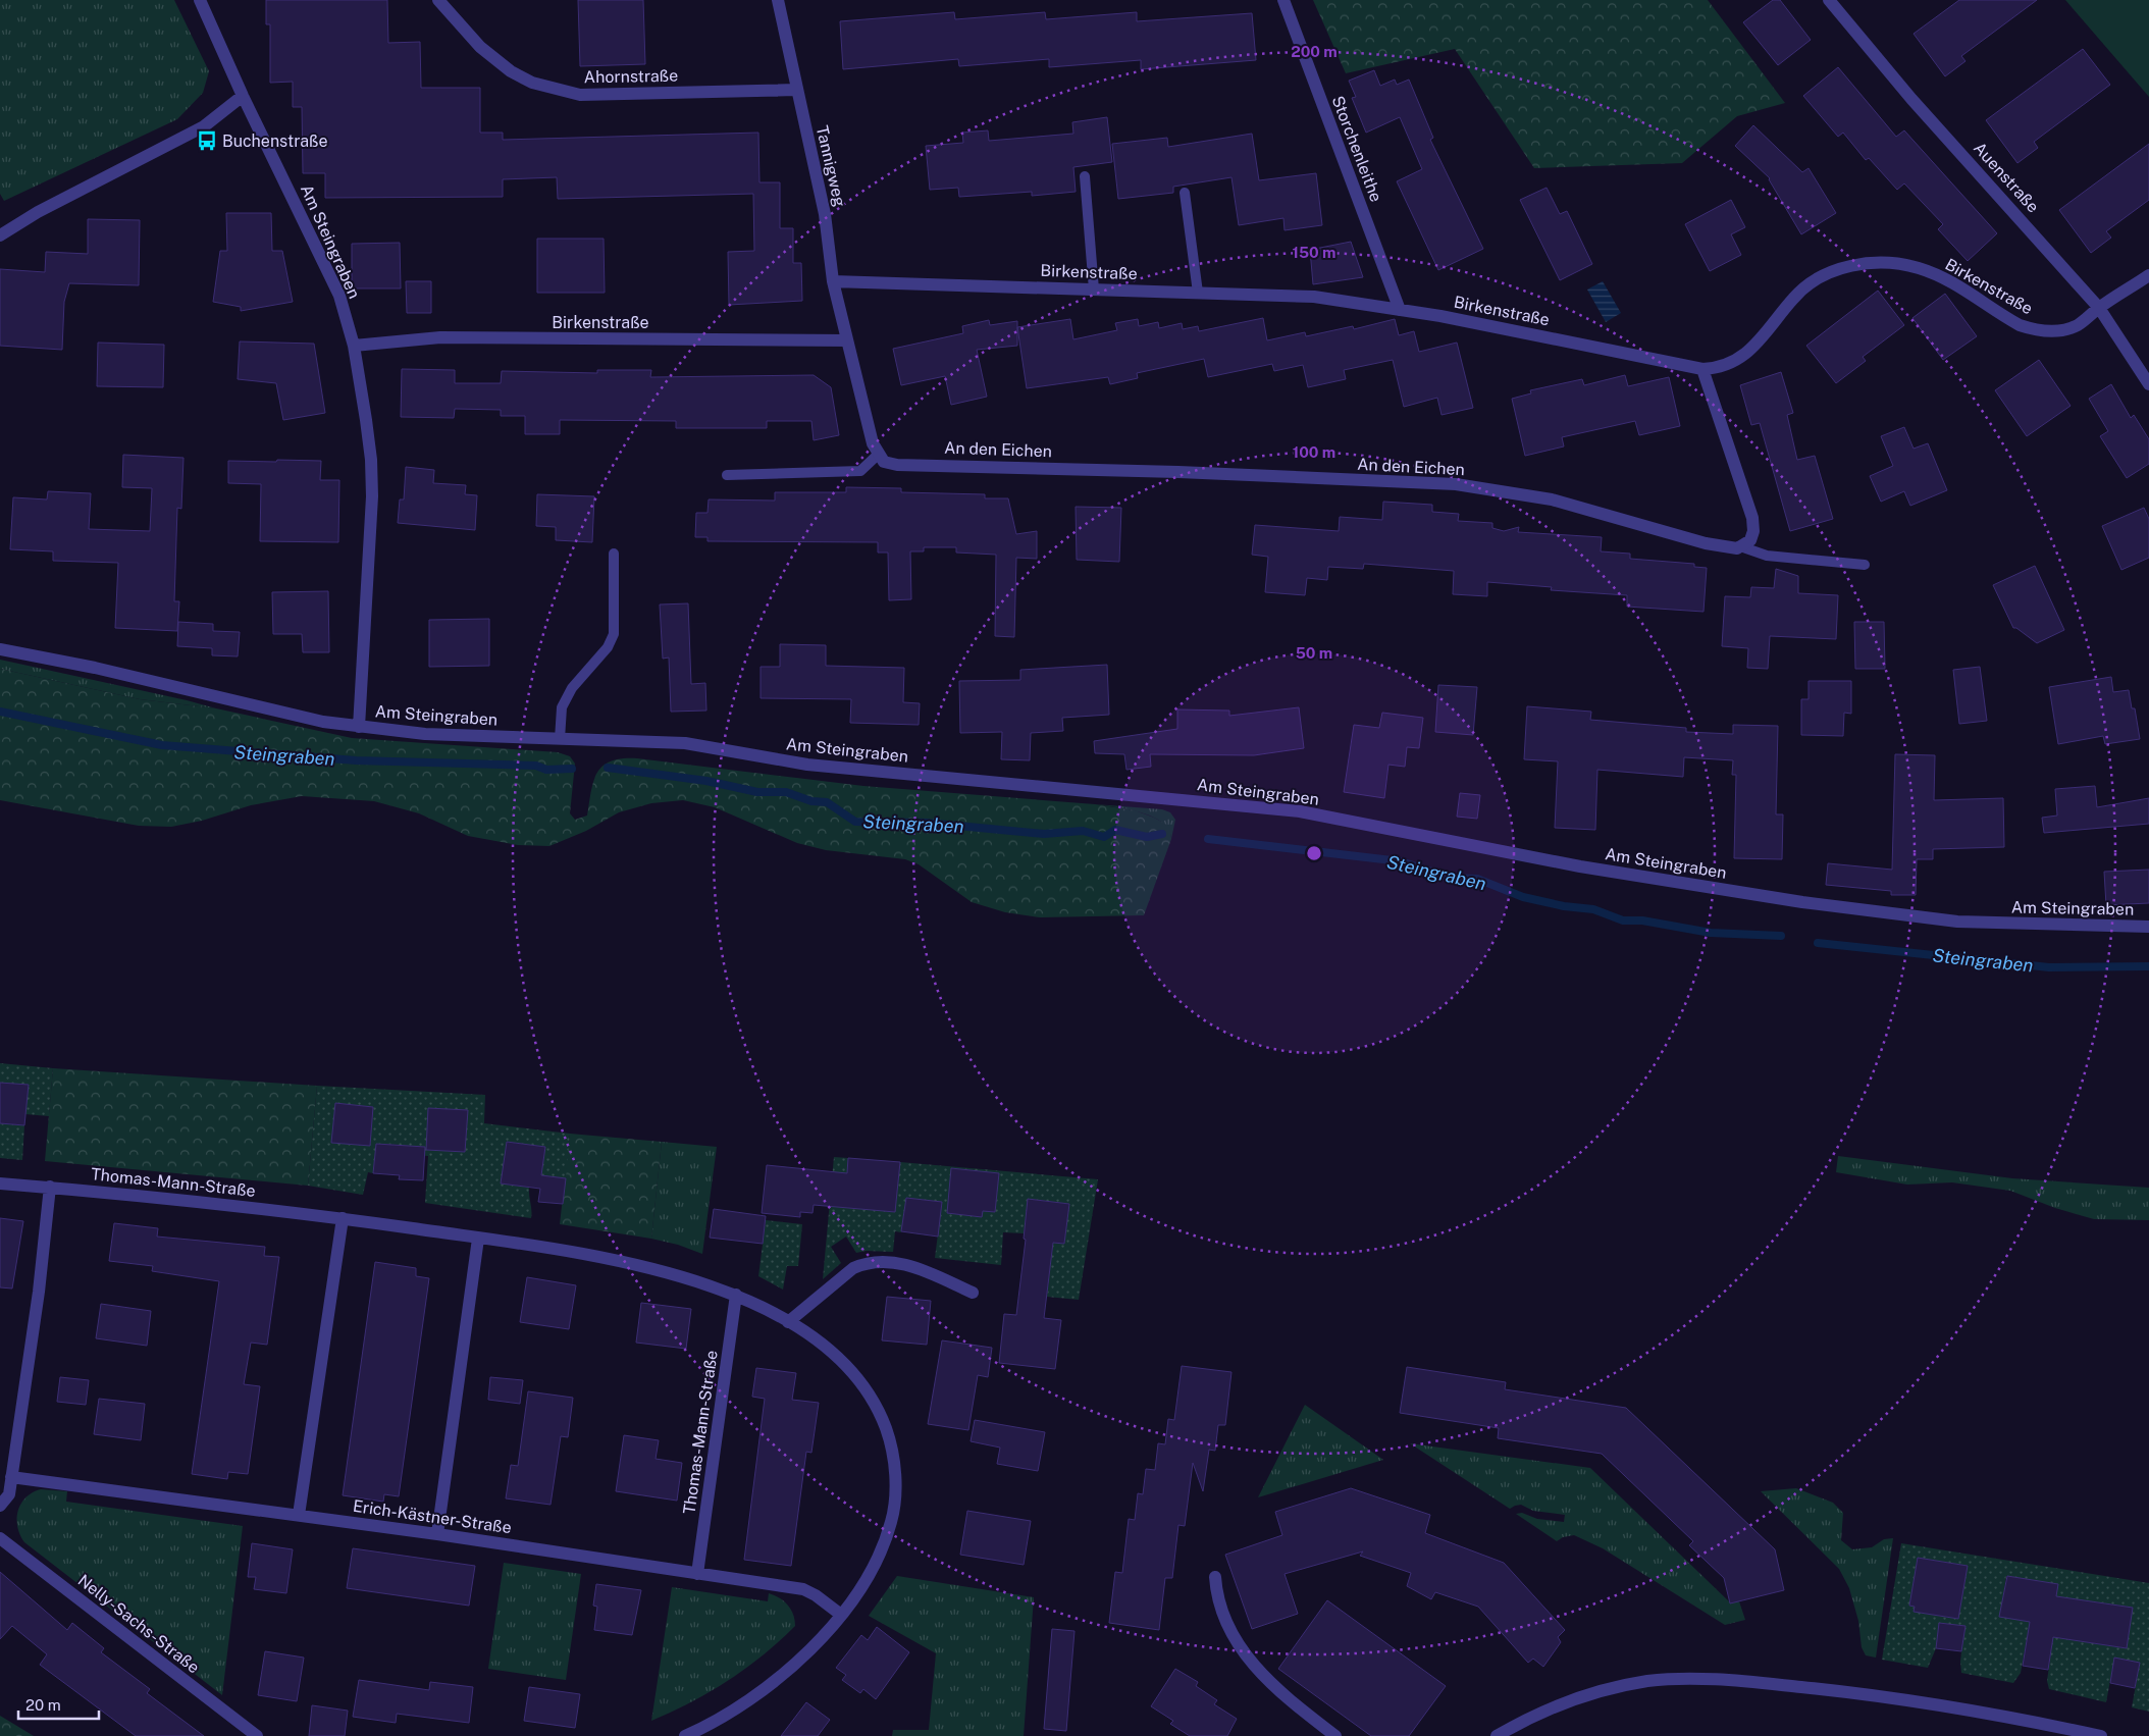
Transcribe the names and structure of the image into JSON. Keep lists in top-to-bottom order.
{
  "streets": {
    "street": [
      "Ahornstraße",
      "Storchenleithe",
      "Tannigweg",
      "Auenstraße",
      "Am Steingraben",
      "Birkenstraße",
      "An den Eichen",
      "Thomas-Mann-Straße",
      "Erich-Kästner-Straße",
      "Nelly-Sachs-Straße"
    ]
  },
  "crossings": [
    ["Ahornstraße", "Tannigweg"],
    ["Storchenleithe", "Birkenstraße"],
    ["Tannigweg", "Birkenstraße"],
    ["Auenstraße", "Birkenstraße"],
    ["Am Steingraben", "Birkenstraße"],
    ["Thomas-Mann-Straße", "Erich-Kästner-Straße"]
  ],
  "water": ["Steingraben"],
  "places": {
    "bus stop": ["Buchenstraße"]
  },
  "scale_bar": "20 m",
  "rings": [
    "200 m",
    "150 m",
    "100 m",
    "50 m"
  ]
}
